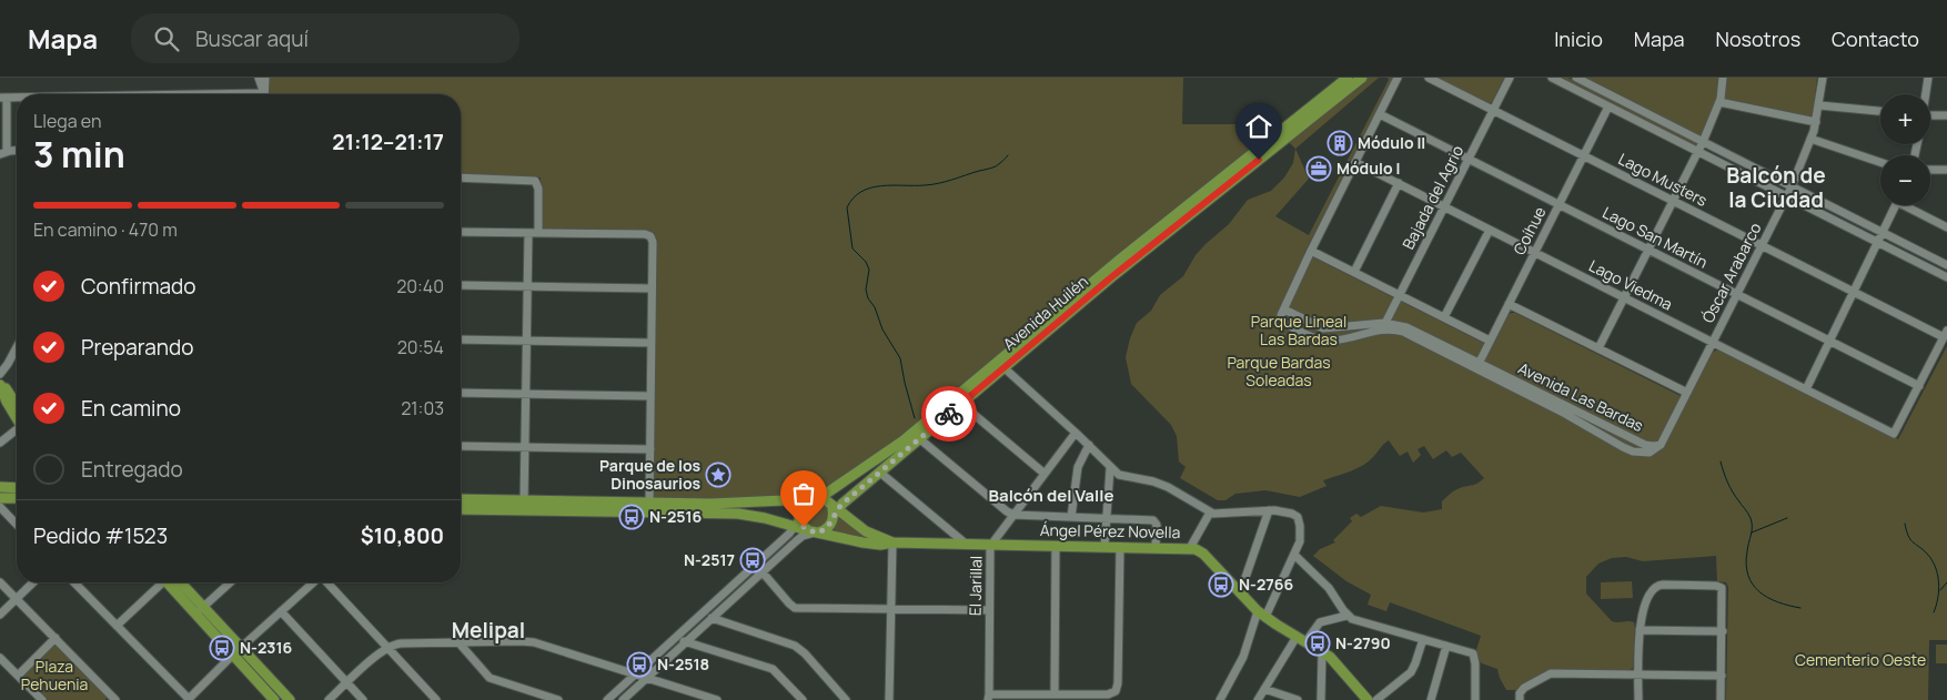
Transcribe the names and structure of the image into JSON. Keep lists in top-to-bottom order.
{
  "streets": {
    "main road": ["Avenida Huilén", "Ángel Pérez Novella"],
    "street": [
      "Lago Musters",
      "Bajada del Agrio",
      "Coíhue",
      "Lago San Martín",
      "Óscar Arabarco",
      "Lago Viedma",
      "Avenida Las Bardas",
      "El Jarillal"
    ]
  },
  "crossings": [
    ["Lago Musters", "Bajada del Agrio"],
    ["Lago Musters", "Coíhue"],
    ["Lago Musters", "Óscar Arabarco"],
    ["Bajada del Agrio", "Lago San Martín"],
    ["Bajada del Agrio", "Lago Viedma"],
    ["Bajada del Agrio", "Avenida Las Bardas"],
    ["Coíhue", "Lago San Martín"],
    ["Coíhue", "Lago Viedma"],
    ["Coíhue", "Avenida Las Bardas"],
    ["Lago San Martín", "Óscar Arabarco"],
    ["Lago San Martín", "Lago Viedma"],
    ["Óscar Arabarco", "Lago Viedma"],
    ["Óscar Arabarco", "Avenida Las Bardas"],
    ["Avenida Huilén", "Ángel Pérez Novella"],
    ["Ángel Pérez Novella", "El Jarillal"]
  ],
  "districts": ["Balcón de la Ciudad", "Balcón del Valle", "Melipal"],
  "parks": [
    "Parque Lineal Las Bardas",
    "Parque Bardas Soleadas",
    "Cementerio Oeste",
    "Plaza Pehuenia"
  ],
  "places": {
    "building": ["Módulo II"],
    "office": ["Módulo I"],
    "place": ["Parque de los Dinosaurios"],
    "bus stop": [
      "N-2516",
      "N-2517",
      "N-2766",
      "N-2790",
      "N-2316",
      "N-2518"
    ]
  },
  "page": {
    "header": "Mapa",
    "search": "Buscar aquí",
    "nav": [
      "Inicio",
      "Mapa",
      "Nosotros",
      "Contacto"
    ],
    "map_buttons": ["+", "−"],
    "heading": ["3 min", "Llega en", "21:12–21:17"],
    "panel": ["Pedido #1523", "$10,800"],
    "bar": "En camino · 470 m",
    "list": [
      ["Confirmado", "20:40"],
      ["Preparando", "20:54"],
      ["En camino", "21:03"],
      "Entregado"
    ]
  }
}
